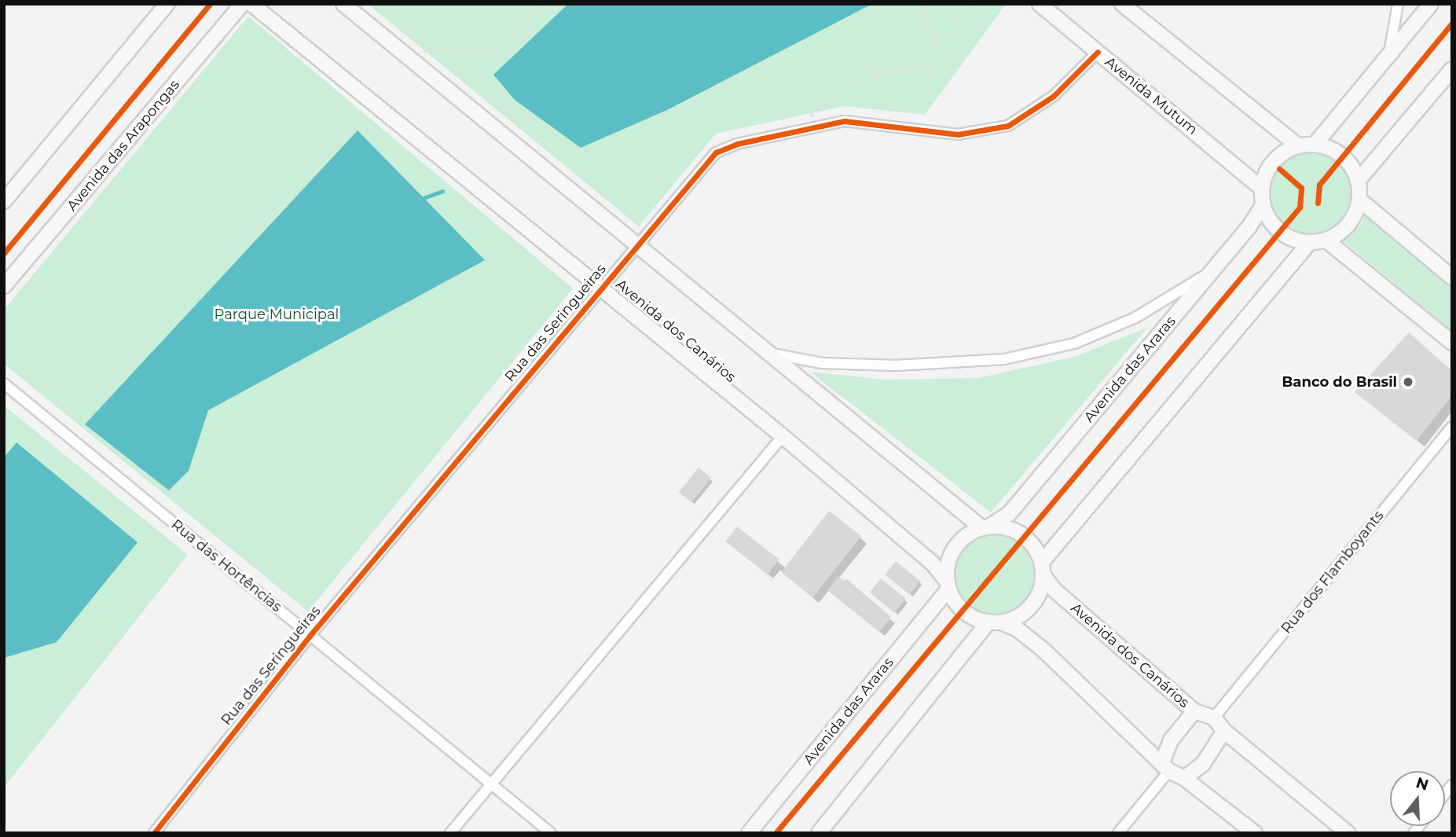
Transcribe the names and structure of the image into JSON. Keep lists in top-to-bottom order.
{
  "streets": {
    "street": [
      "Avenida Mutum",
      "Avenida das Arapongas",
      "Rua das Seringueiras",
      "Avenida dos Canários",
      "Avenida das Araras",
      "Rua das Hortências",
      "Rua dos Flamboyants"
    ]
  },
  "crossings": [
    ["Avenida Mutum", "Rua das Seringueiras"],
    ["Avenida Mutum", "Avenida das Araras"],
    ["Rua das Seringueiras", "Avenida dos Canários"],
    ["Rua das Seringueiras", "Rua das Hortências"],
    ["Avenida dos Canários", "Avenida das Araras"],
    ["Avenida dos Canários", "Rua dos Flamboyants"]
  ],
  "parks": ["Parque Municipal"],
  "places": ["Banco do Brasil"],
  "north": "top"
}
